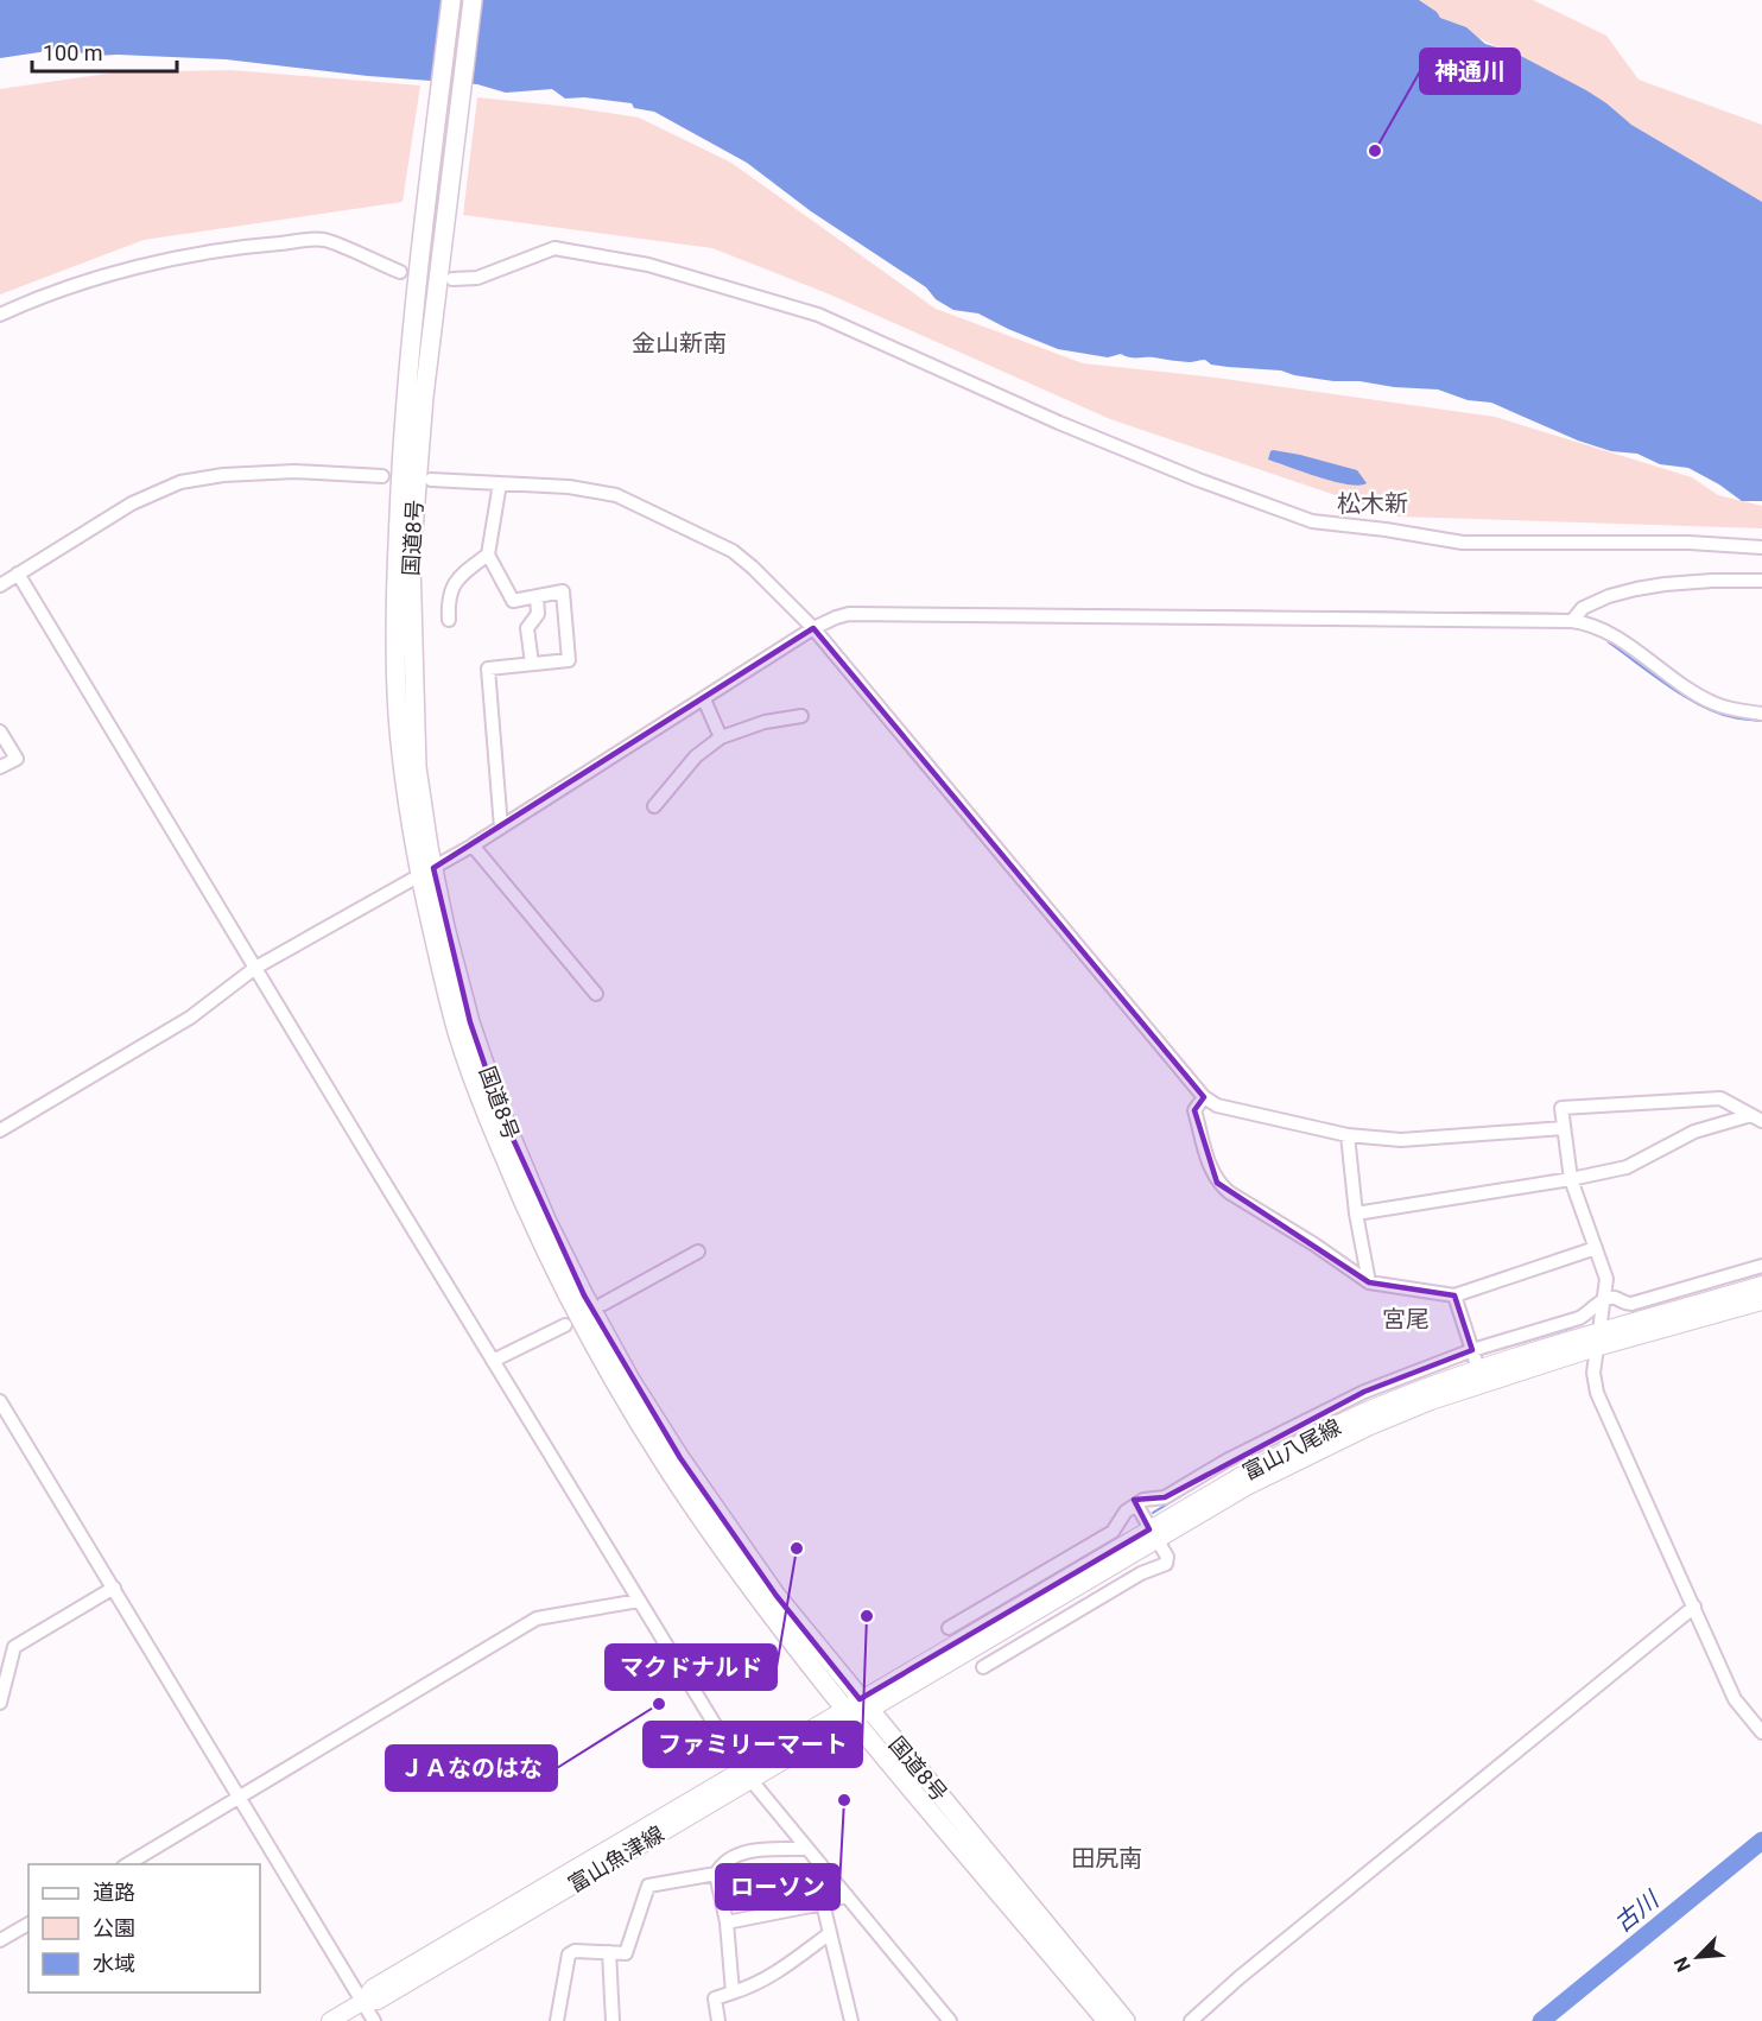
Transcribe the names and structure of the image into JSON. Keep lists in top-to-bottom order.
{
  "streets": {
    "highway": ["国道8号"],
    "main road": ["富山八尾線", "富山魚津線"]
  },
  "crossings": [
    ["国道8号", "富山八尾線"],
    ["国道8号", "富山魚津線"],
    ["富山八尾線", "富山魚津線"]
  ],
  "districts": [
    "金山新南",
    "松木新",
    "宮尾",
    "田尻南"
  ],
  "water": ["古川"],
  "places": [
    "神通川",
    "マクドナルド",
    "ファミリーマート",
    "ＪＡなのはな",
    "ローソン"
  ],
  "legend": ["道路", "公園", "水域"],
  "scale_bar": "100 m",
  "north": "bottom left"
}
